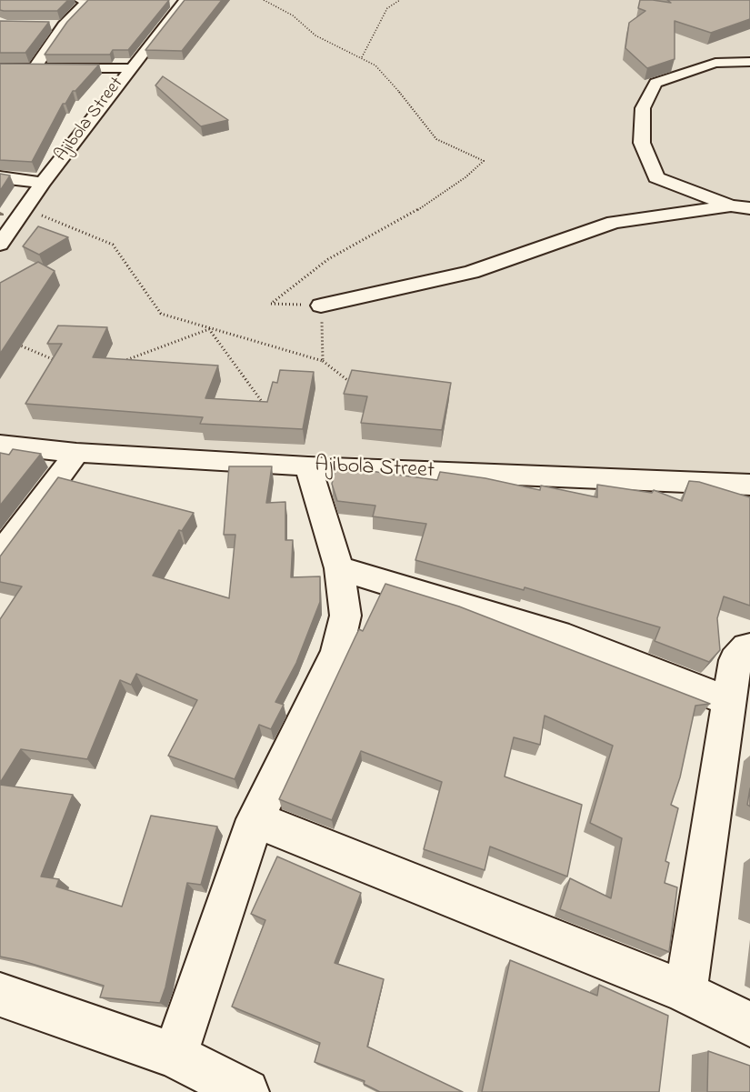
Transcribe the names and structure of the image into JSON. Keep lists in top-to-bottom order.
{
  "streets": {
    "street": ["Ajibola Street"]
  }
}
